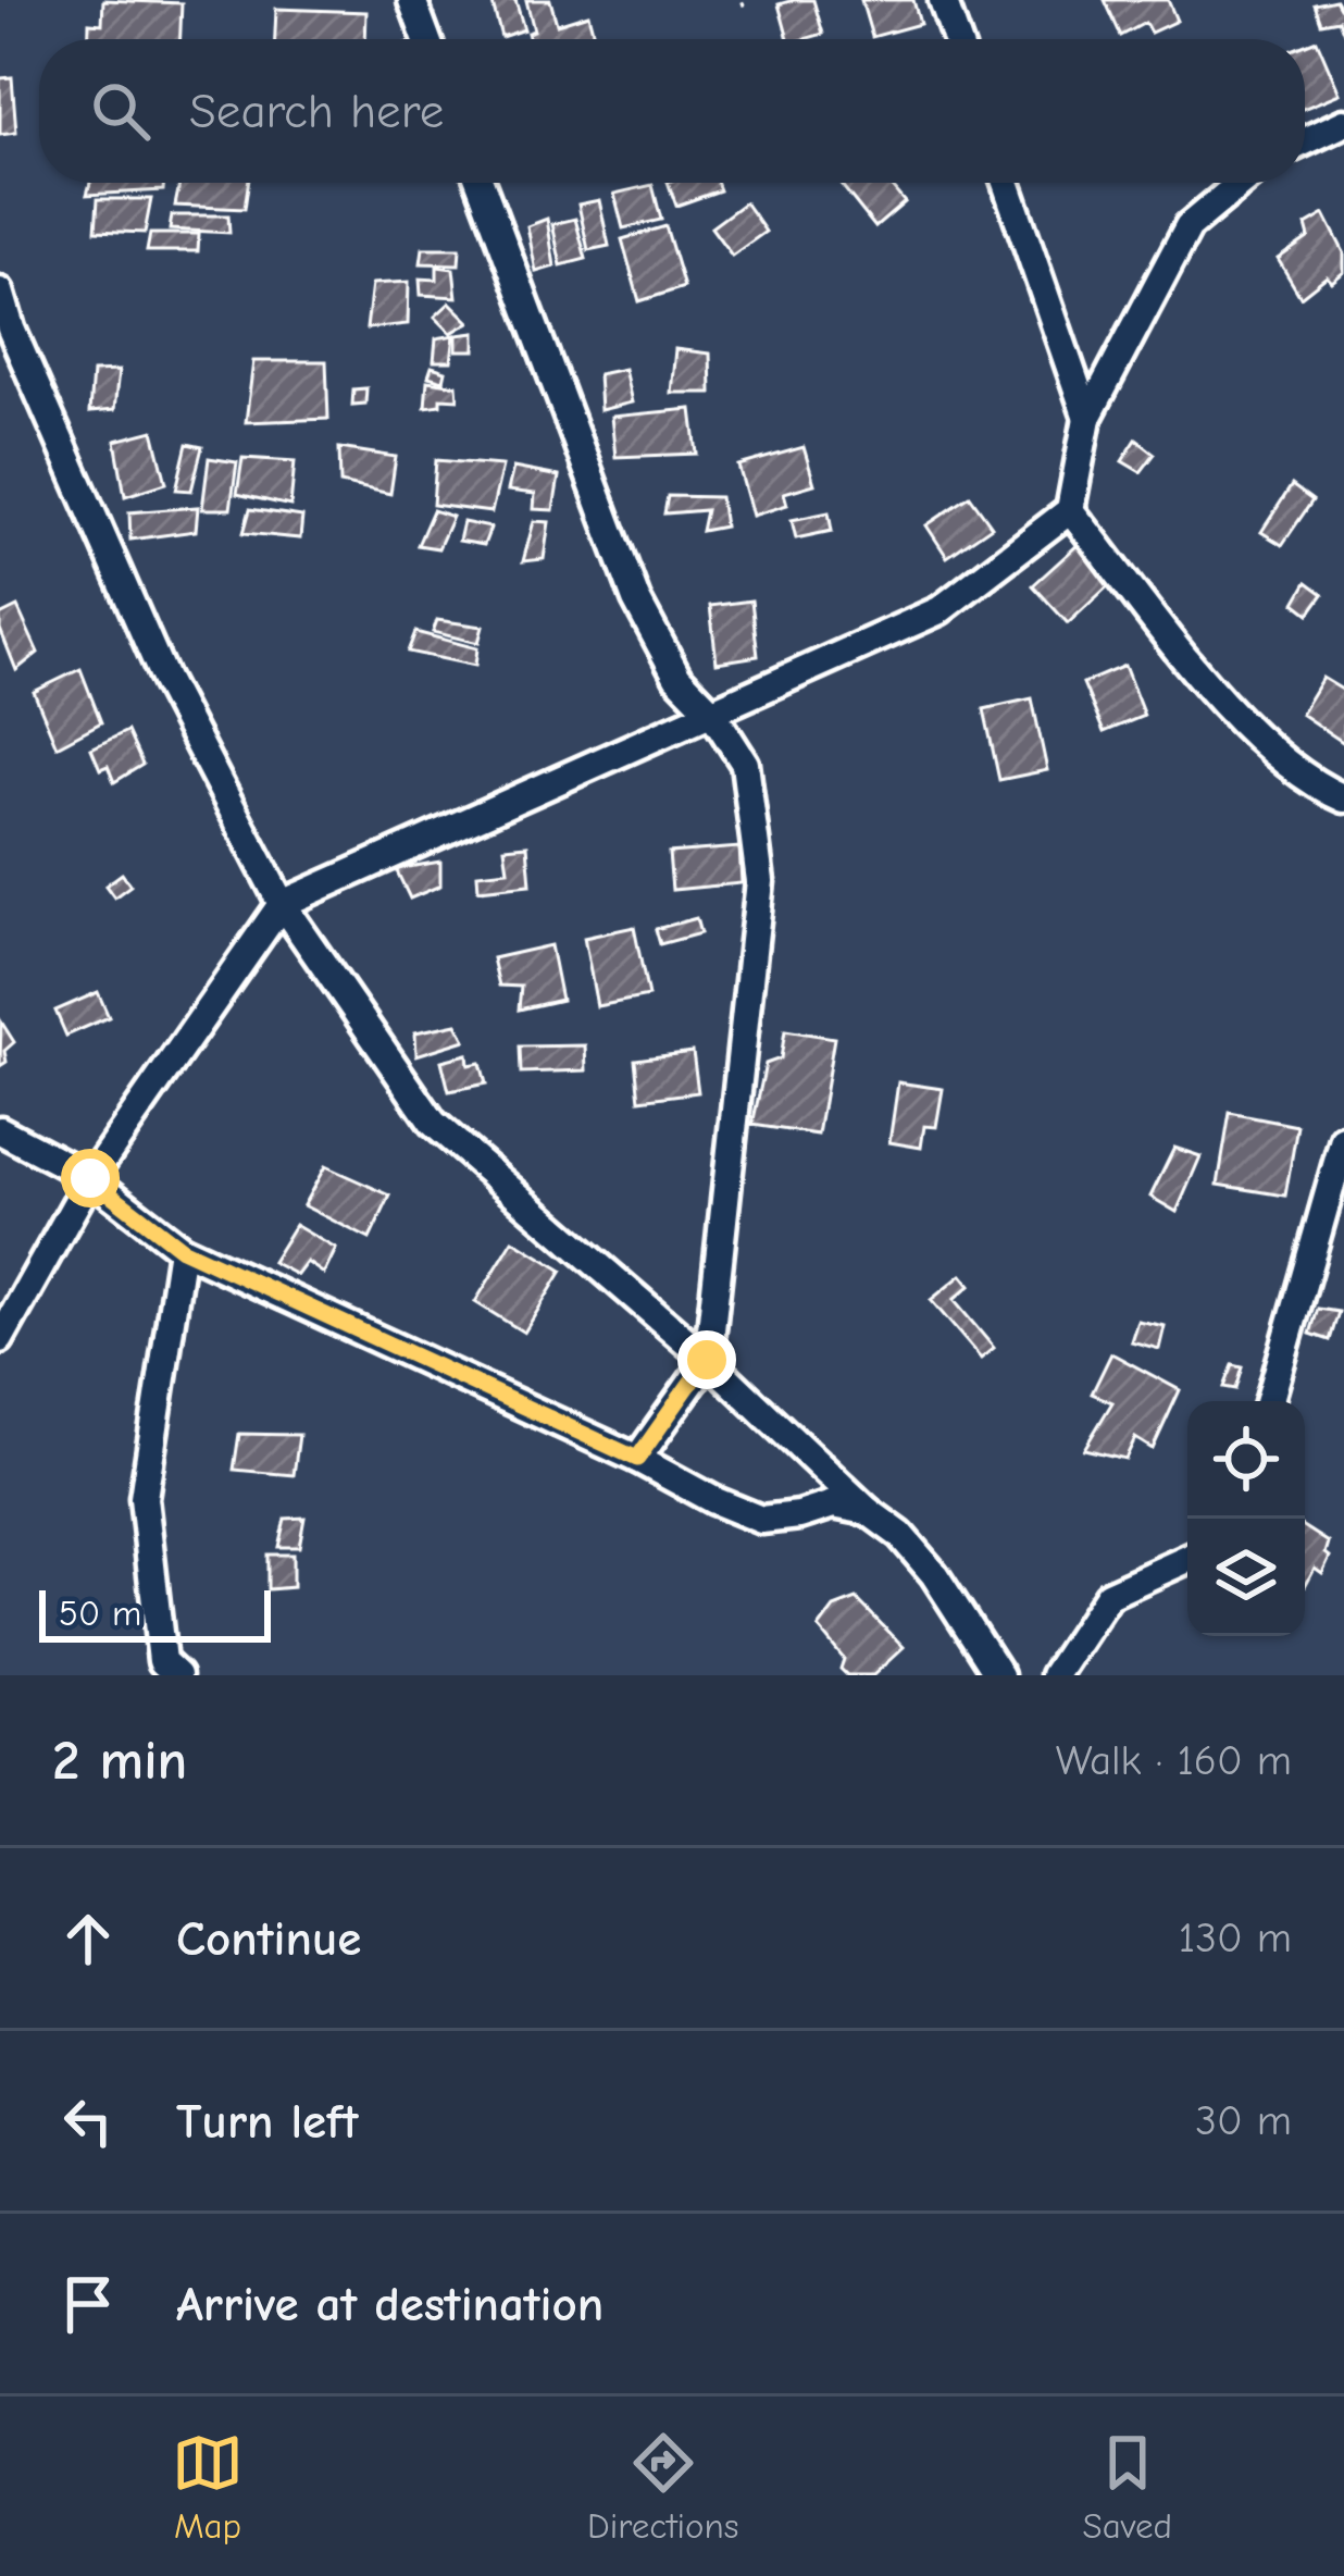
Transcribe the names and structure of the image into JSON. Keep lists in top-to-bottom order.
{
  "scale_bar": "50 m",
  "page": {
    "search": "Search here",
    "scale": "50 m",
    "heading": ["2 min", "Walk · 160 m"],
    "list": [
      ["Continue", "130 m"],
      ["Turn left", "30 m"],
      "Arrive at destination"
    ],
    "nav": ["Map", "Directions", "Saved"]
  }
}
